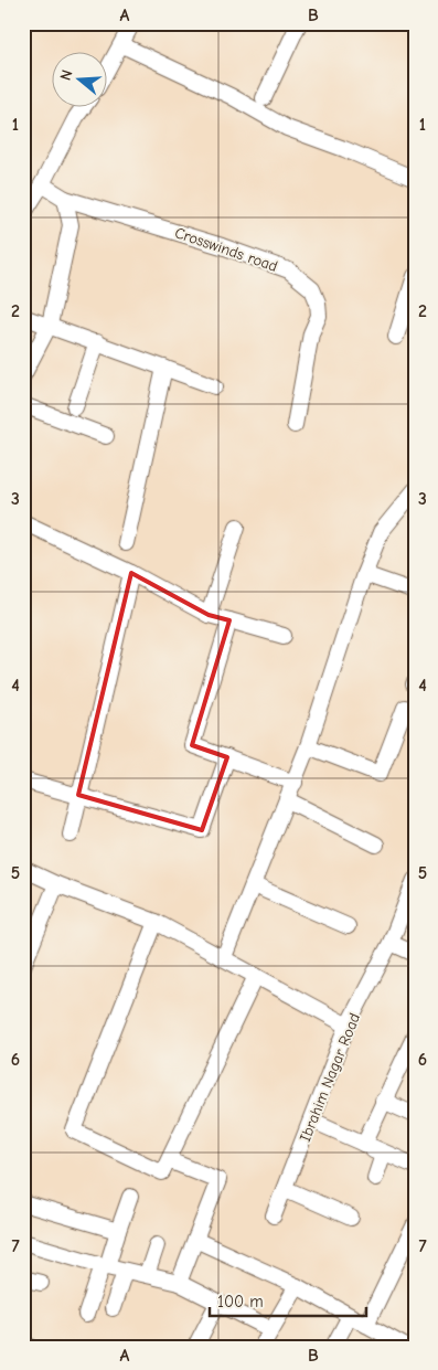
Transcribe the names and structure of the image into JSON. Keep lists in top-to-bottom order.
{
  "streets": {
    "street": ["Crosswinds road", "Ibrahim Nagar Road"]
  },
  "scale_bar": "100 m",
  "north": "left",
  "grid": {
    "columns": ["A", "B"],
    "rows": [
      "1",
      "2",
      "3",
      "4",
      "5",
      "6",
      "7"
    ]
  }
}
